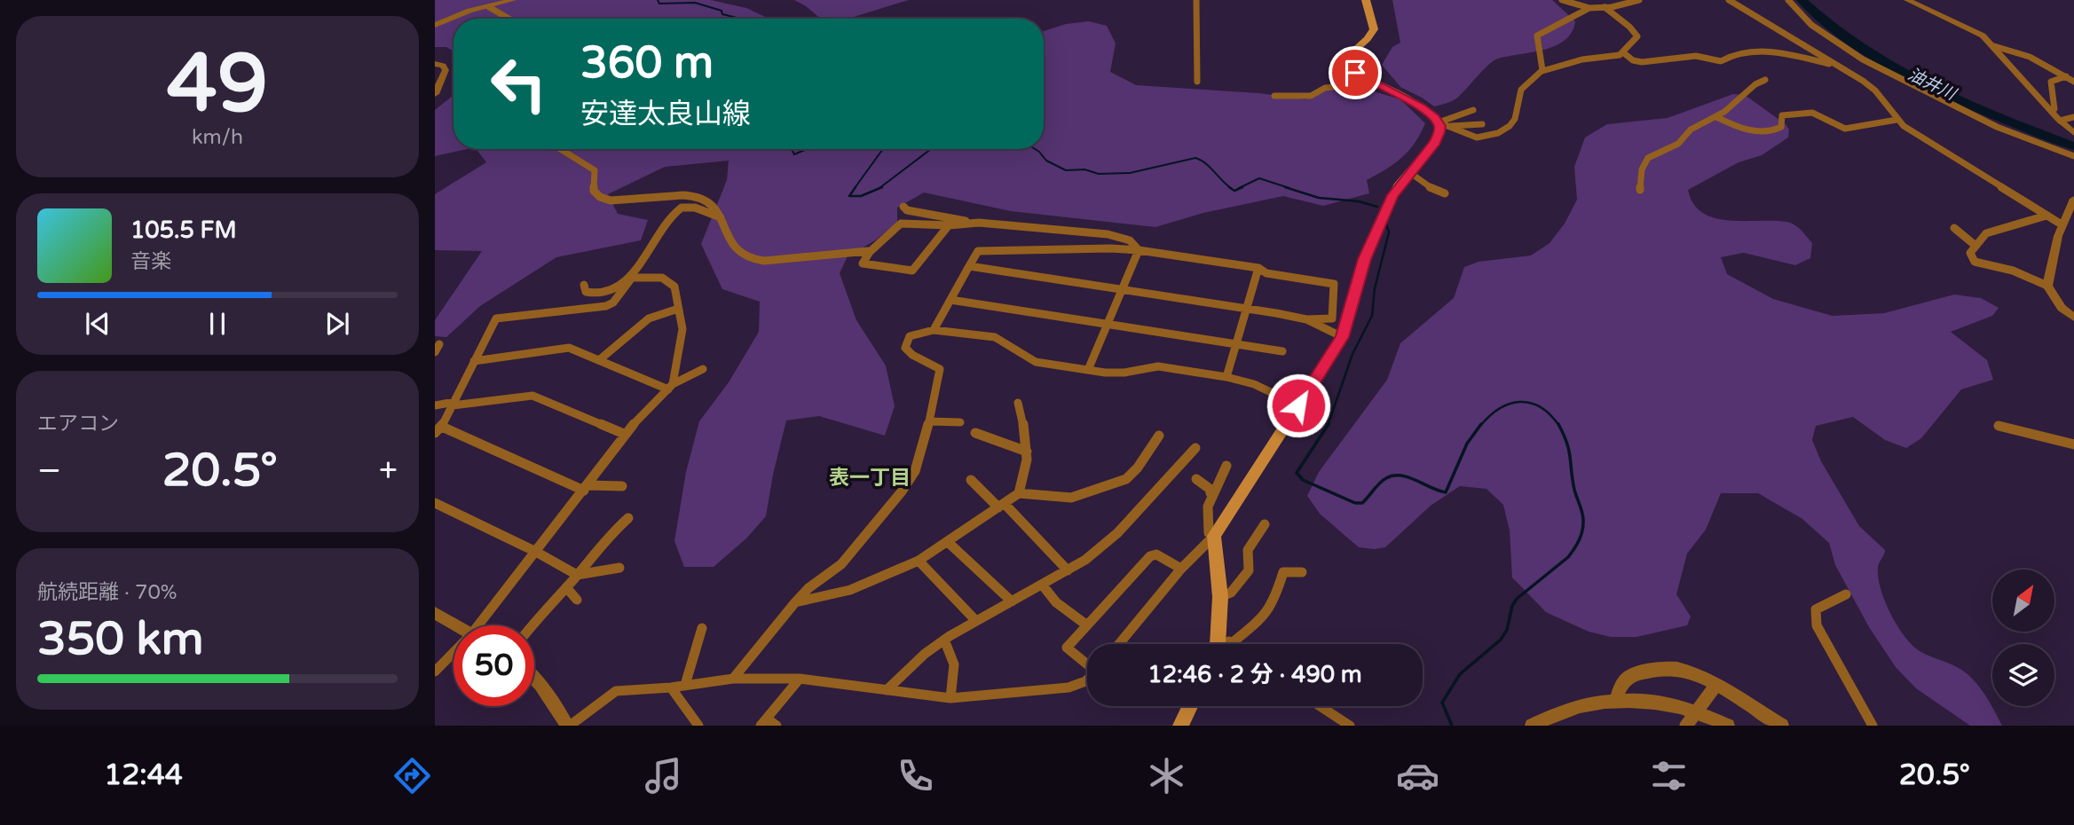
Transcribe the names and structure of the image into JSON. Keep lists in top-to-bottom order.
{
  "districts": ["表一丁目"],
  "water": ["油井川"],
  "north": "top right",
  "page": {
    "tile": [
      ["49", "km/h"],
      "エアコン",
      ["航続距離 · 70%", "350 km"]
    ],
    "turn": ["360 m", "安達太良山線"],
    "song": ["105.5 FM", "音楽"],
    "heat": ["−", "20.5°", "+"],
    "limit": "50",
    "trip": "12:46 · 2 分 · 490 m",
    "tabs": ["12:44", "20.5°"]
  }
}
